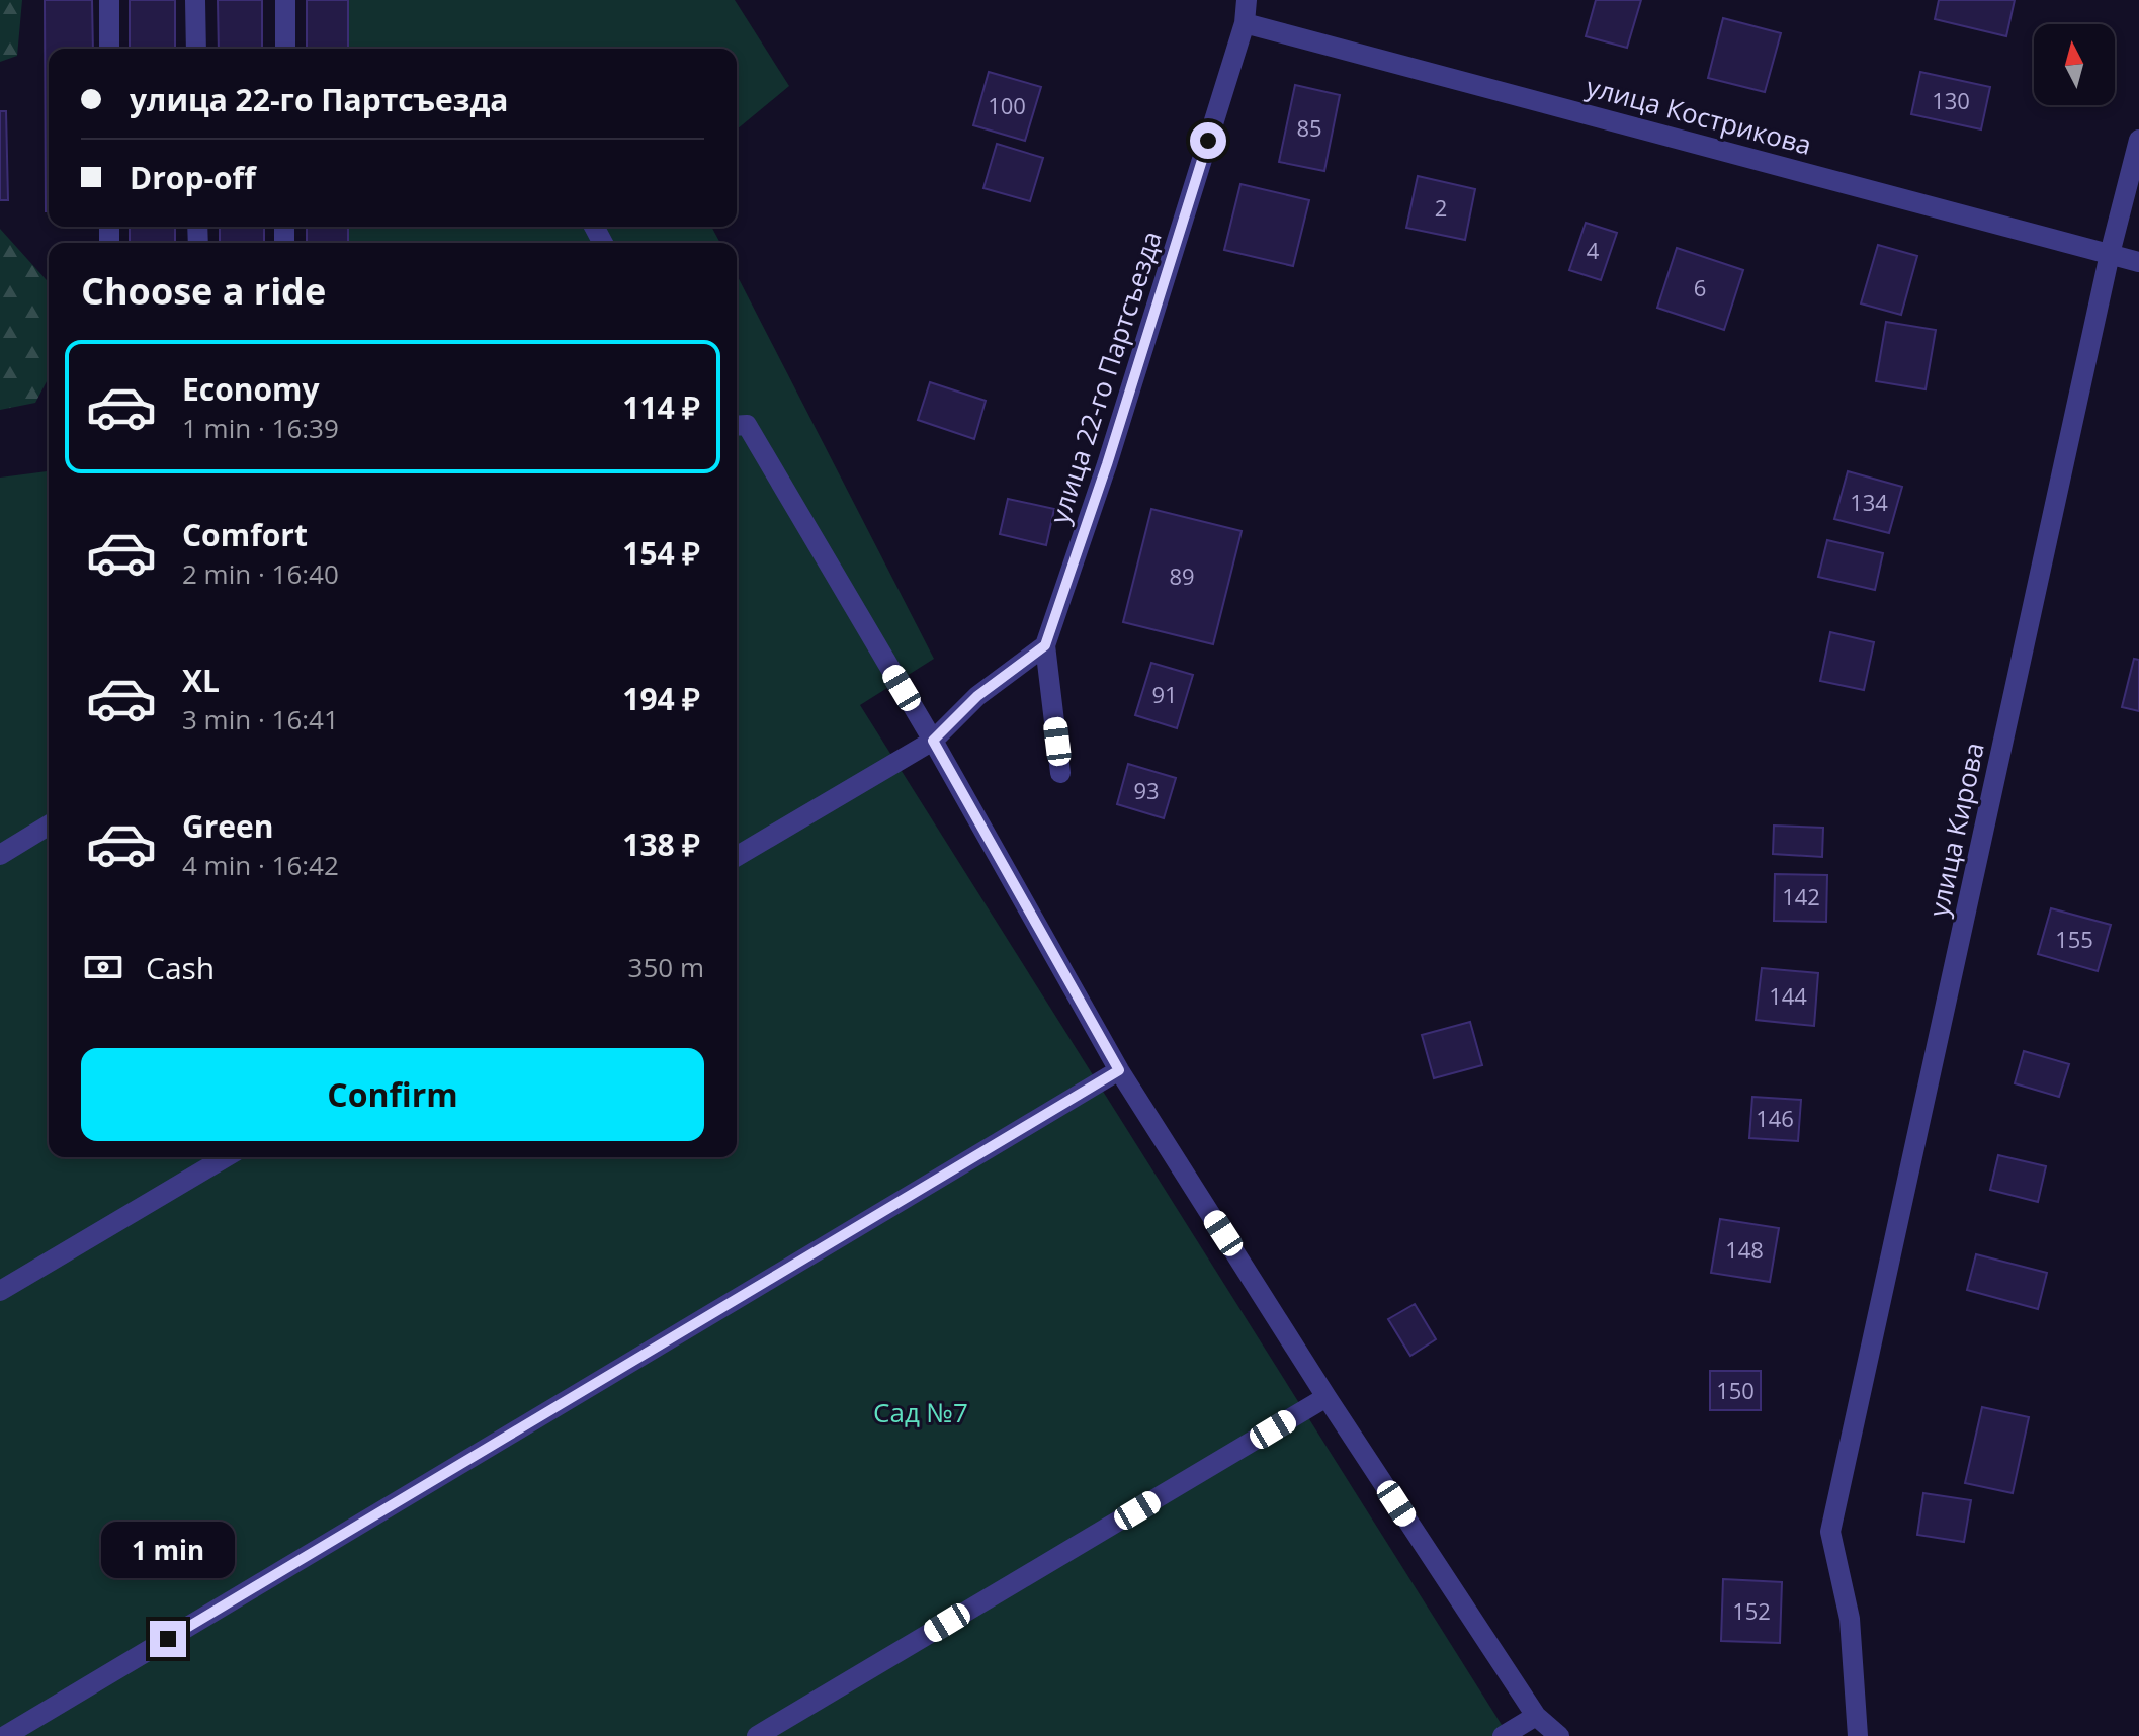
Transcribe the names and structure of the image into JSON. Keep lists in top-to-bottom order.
{
  "streets": {
    "street": ["улица Кострикова", "улица 22-го Партсъезда", "улица Кирова"]
  },
  "crossings": [
    ["улица Кострикова", "улица 22-го Партсъезда"],
    ["улица Кострикова", "улица Кирова"]
  ],
  "parks": ["Сад №7"],
  "house_numbers": [
    "130",
    "100",
    "85",
    "2",
    "4",
    "6",
    "134",
    "89",
    "91",
    "93",
    "142",
    "155",
    "144",
    "146",
    "148",
    "150",
    "152"
  ],
  "north": "top",
  "page": {
    "banner": ["улица 22-го Партсъезда", "Drop-off"],
    "heading": "Choose a ride",
    "list": [
      {
        "name": "Economy",
        "note": "1 min · 16:39",
        "value": "114 ₽"
      },
      {
        "name": "Comfort",
        "note": "2 min · 16:40",
        "value": "154 ₽"
      },
      {
        "name": "XL",
        "note": "3 min · 16:41",
        "value": "194 ₽"
      },
      {
        "name": "Green",
        "note": "4 min · 16:42",
        "value": "138 ₽"
      }
    ],
    "pay": ["Cash", "350 m"],
    "buttons": "Confirm",
    "bubble": "1 min"
  }
}
